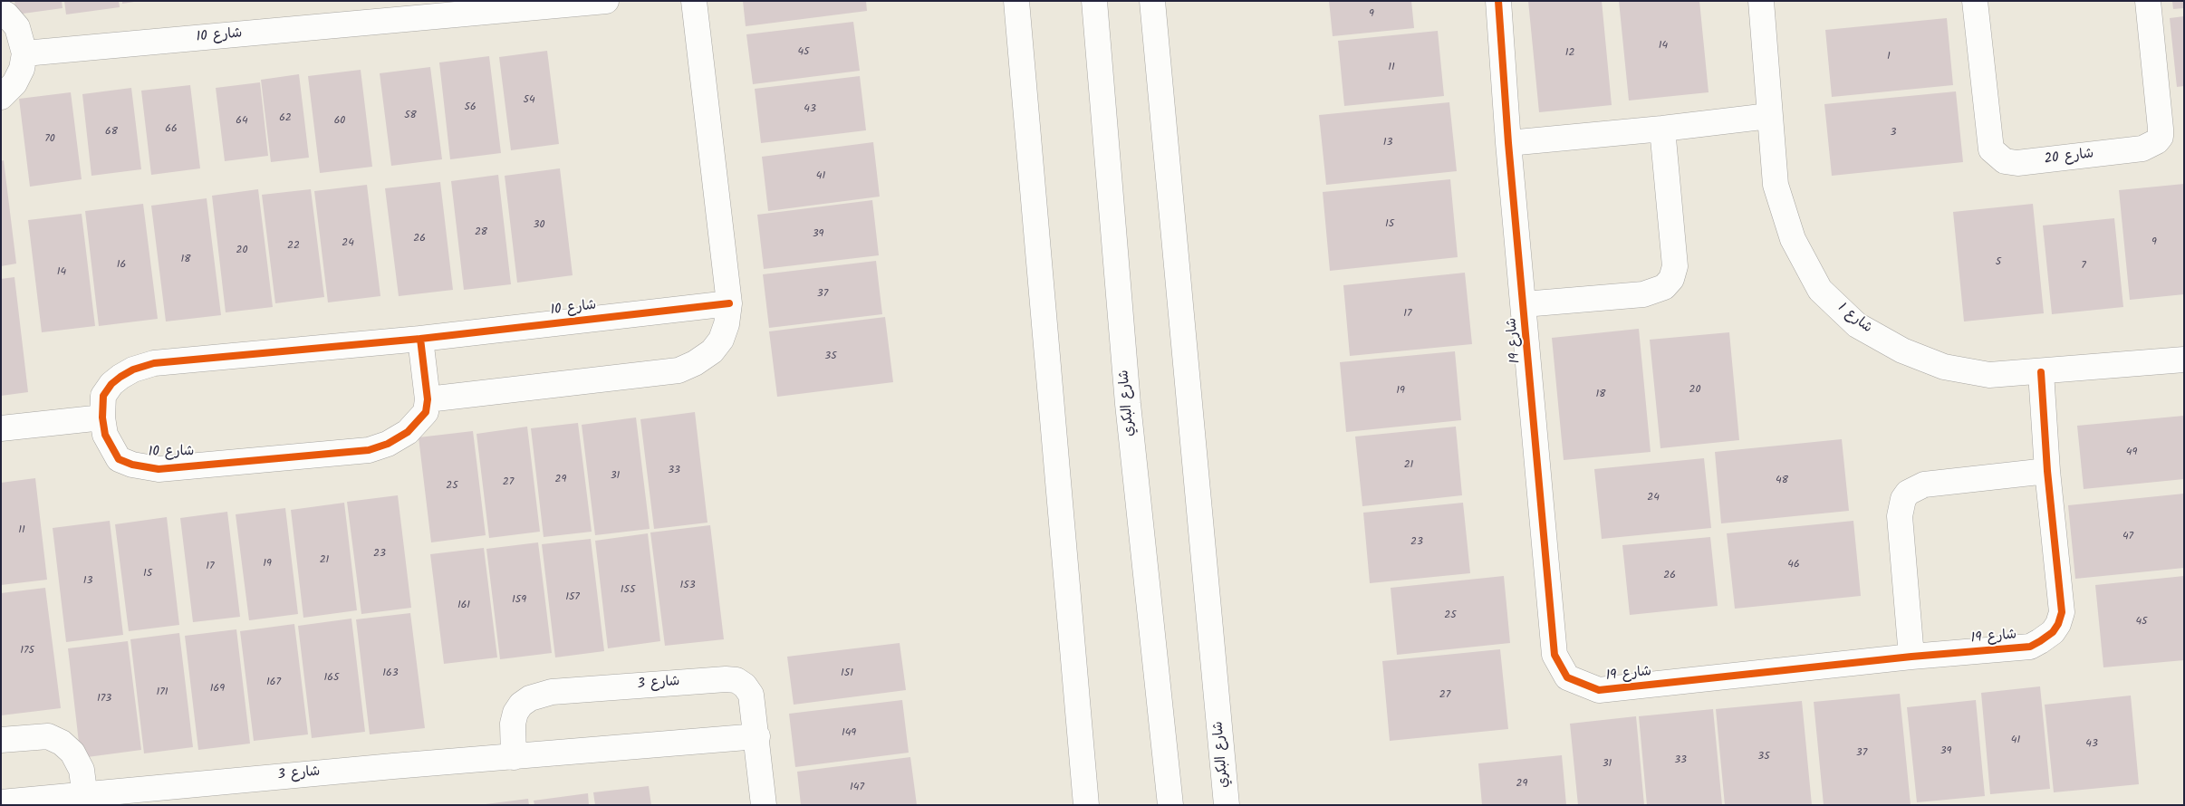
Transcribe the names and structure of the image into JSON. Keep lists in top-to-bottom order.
{
  "streets": {
    "street": [
      "شارع 10",
      "شارع 20",
      "شارع 1",
      "شارع 19",
      "شارع البكري",
      "شارع 3"
    ]
  },
  "crossings": [
    ["شارع 1", "شارع 19"]
  ],
  "house_numbers": [
    "9",
    "14",
    "45",
    "12",
    "1",
    "11",
    "54",
    "56",
    "43",
    "58",
    "62",
    "64",
    "60",
    "66",
    "68",
    "3",
    "70",
    "13",
    "41",
    "15",
    "30",
    "28",
    "39",
    "26",
    "9",
    "24",
    "22",
    "20",
    "18",
    "5",
    "16",
    "7",
    "14",
    "37",
    "17",
    "35",
    "20",
    "19",
    "18",
    "49",
    "21",
    "33",
    "31",
    "29",
    "48",
    "27",
    "25",
    "24",
    "11",
    "47",
    "23",
    "23",
    "21",
    "19",
    "46",
    "17",
    "15",
    "26",
    "13",
    "153",
    "155",
    "157",
    "159",
    "161",
    "25",
    "45",
    "175",
    "163",
    "151",
    "165",
    "167",
    "169",
    "171",
    "27",
    "173",
    "149",
    "41",
    "43",
    "39",
    "37",
    "35",
    "33",
    "31",
    "29",
    "147"
  ]
}
